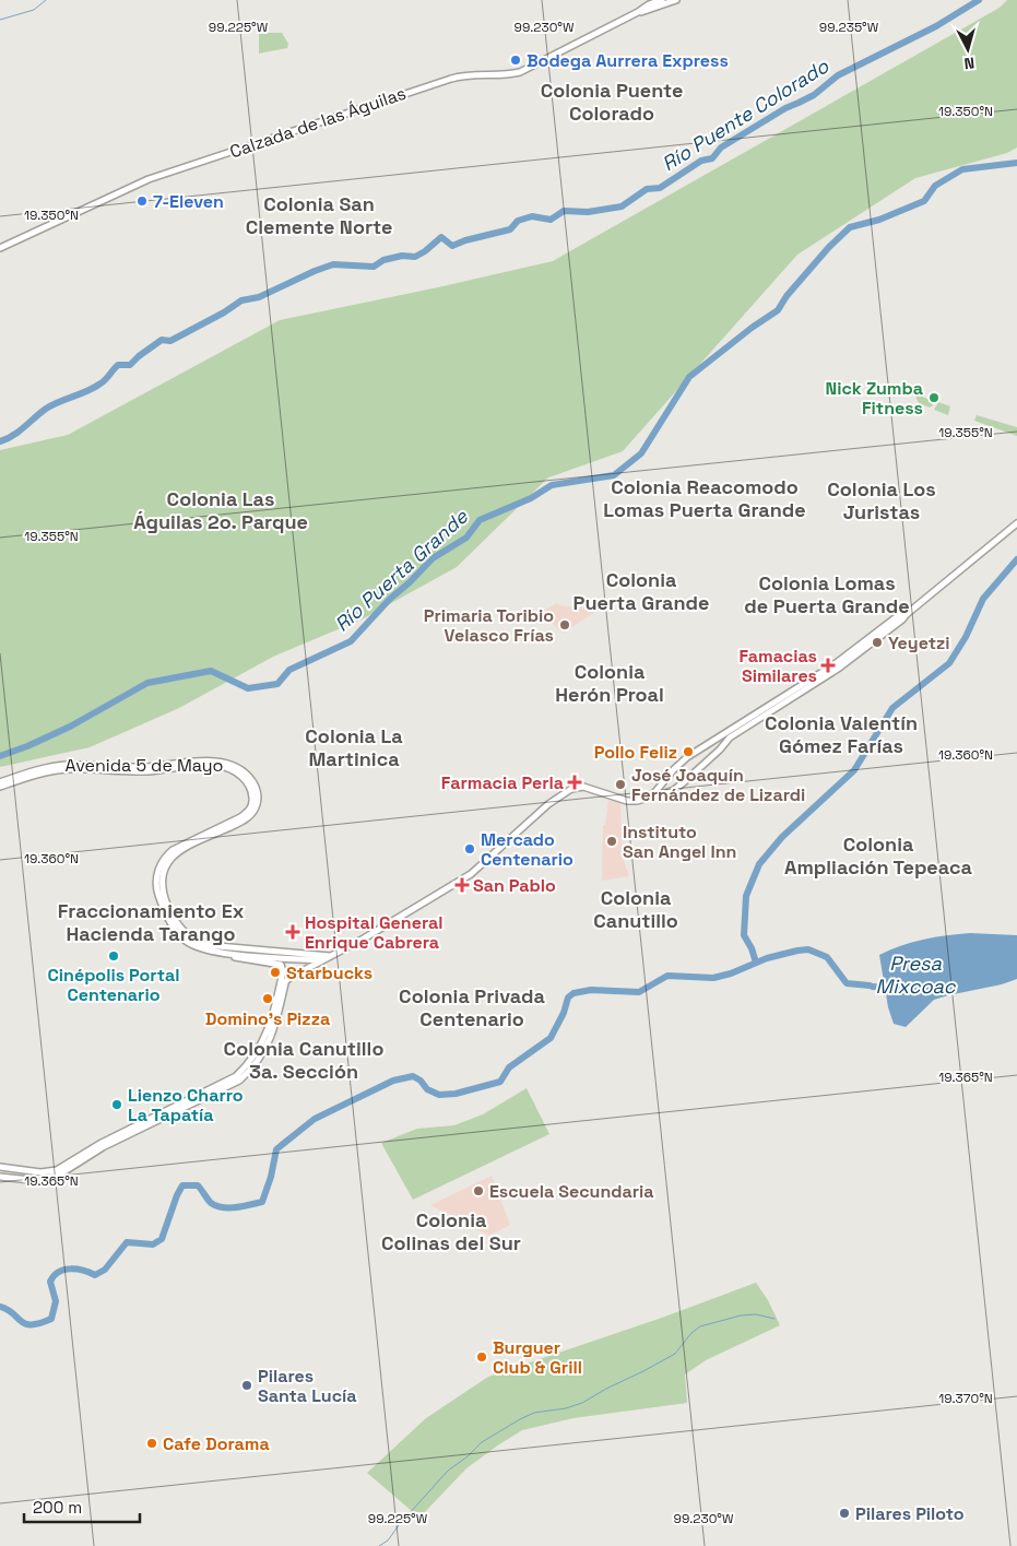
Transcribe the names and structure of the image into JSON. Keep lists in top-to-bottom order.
{
  "streets": {
    "main road": ["Calzada de las Águilas", "Avenida 5 de Mayo"]
  },
  "districts": [
    "Colonia Puente Colorado",
    "Colonia San Clemente Norte",
    "Colonia Reacomodo Lomas Puerta Grande",
    "Colonia Los Juristas",
    "Colonia Las Águilas 2o. Parque",
    "Colonia Puerta Grande",
    "Colonia Lomas de Puerta Grande",
    "Colonia Herón Proal",
    "Colonia Valentín Gómez Farías",
    "Colonia La Martinica",
    "Colonia Ampliación Tepeaca",
    "Colonia Canutillo",
    "Fraccionamiento Ex Hacienda Tarango",
    "Colonia Privada Centenario",
    "Colonia Canutillo 3a. Sección",
    "Colonia Colinas del Sur"
  ],
  "water": ["Río Puente Colorado", "Río Puerta Grande", "Presa Mixcoac"],
  "places": {
    "other": [
      "Bodega Aurrera Express",
      "7-Eleven",
      "Nick Zumba Fitness",
      "Primaria Toribio Velasco Frías",
      "Yeyetzi",
      "Pollo Feliz",
      "José Joaquín Fernández de Lizardi",
      "Instituto San Angel Inn",
      "Mercado Centenario",
      "Cinépolis Portal Centenario",
      "Starbucks",
      "Domino's Pizza",
      "Lienzo Charro La Tapatía",
      "Escuela Secundaria",
      "Burguer Club & Grill",
      "Pilares Santa Lucía",
      "Cafe Dorama",
      "Pilares Piloto"
    ],
    "health": [
      "Famacias Similares",
      "Farmacia Perla",
      "San Pablo",
      "Hospital General Enrique Cabrera"
    ]
  },
  "scale_bar": "200 m",
  "north": "bottom",
  "coordinates": [
    "99.225°W",
    "99.230°W",
    "99.235°W",
    "19.350°N",
    "19.355°N",
    "19.360°N",
    "19.365°N",
    "19.370°N"
  ]
}
